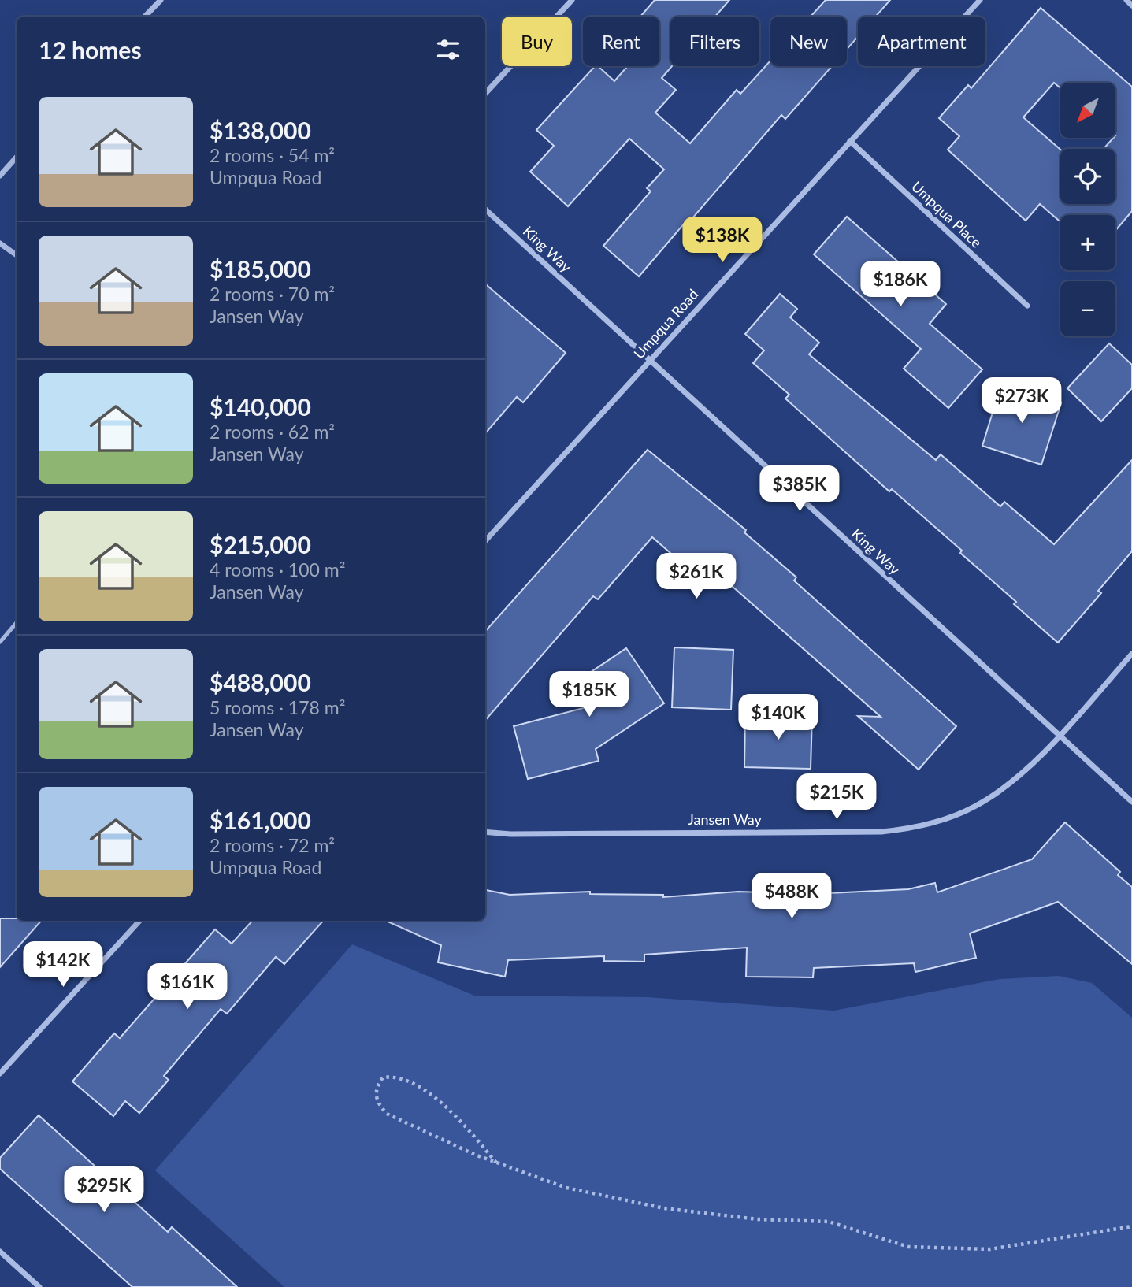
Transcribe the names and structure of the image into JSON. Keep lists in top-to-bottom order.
{
  "streets": {
    "street": [
      "Umpqua Place",
      "King Way",
      "Umpqua Road",
      "Jansen Way"
    ]
  },
  "crossings": [
    ["Umpqua Place", "Umpqua Road"],
    ["King Way", "Umpqua Road"],
    ["King Way", "Jansen Way"]
  ],
  "north": "bottom left",
  "page": {
    "chip": [
      "Buy",
      "Rent",
      "Filters",
      "New",
      "Apartment"
    ],
    "heading": "12 homes",
    "map_buttons": ["+", "−"],
    "list": [
      {
        "name": "$138,000",
        "note": "2 rooms · 54 m² · Umpqua Road"
      },
      {
        "name": "$185,000",
        "note": "2 rooms · 70 m² · Jansen Way"
      },
      {
        "name": "$140,000",
        "note": "2 rooms · 62 m² · Jansen Way"
      },
      {
        "name": "$215,000",
        "note": "4 rooms · 100 m² · Jansen Way"
      },
      {
        "name": "$488,000",
        "note": "5 rooms · 178 m² · Jansen Way"
      },
      {
        "name": "$161,000",
        "note": "2 rooms · 72 m² · Umpqua Road"
      }
    ],
    "price": [
      "$138K",
      "$186K",
      "$273K",
      "$385K",
      "$261K",
      "$185K",
      "$140K",
      "$215K",
      "$488K",
      "$142K",
      "$161K",
      "$295K"
    ]
  }
}
